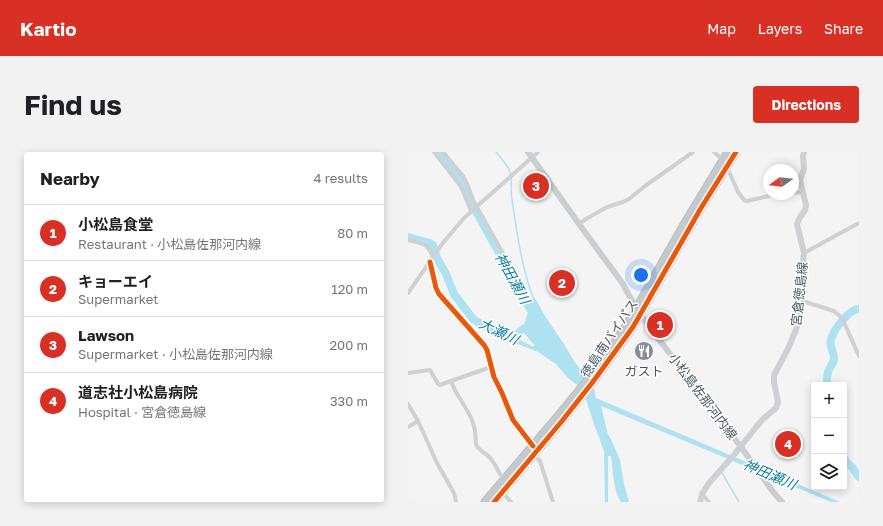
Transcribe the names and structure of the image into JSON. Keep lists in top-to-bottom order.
{
  "streets": {
    "highway": ["徳島南バイパス"],
    "main road": ["宮倉徳島線", "小松島佐那河内線"]
  },
  "crossings": [
    ["宮倉徳島線", "小松島佐那河内線"],
    ["徳島南バイパス", "小松島佐那河内線"]
  ],
  "water": ["神田瀬川", "大瀬川"],
  "places": {
    "restaurant": ["ガスト"]
  },
  "north": "left",
  "page": {
    "header": "Kartio",
    "nav": ["Map", "Layers", "Share"],
    "buttons": "Directions",
    "title": "Find us",
    "heading": ["Nearby", "4 results"],
    "pins": [
      "3",
      "2",
      "1",
      "4"
    ],
    "list": [
      {
        "mark": "1",
        "name": "小松島食堂",
        "note": "Restaurant · 小松島佐那河内線",
        "value": "80 m"
      },
      {
        "mark": "2",
        "name": "キョーエイ",
        "note": "Supermarket",
        "value": "120 m"
      },
      {
        "mark": "3",
        "name": "Lawson",
        "note": "Supermarket · 小松島佐那河内線",
        "value": "200 m"
      },
      {
        "mark": "4",
        "name": "道志社小松島病院",
        "note": "Hospital · 宮倉徳島線",
        "value": "330 m"
      }
    ],
    "map_buttons": ["+", "−"]
  }
}
